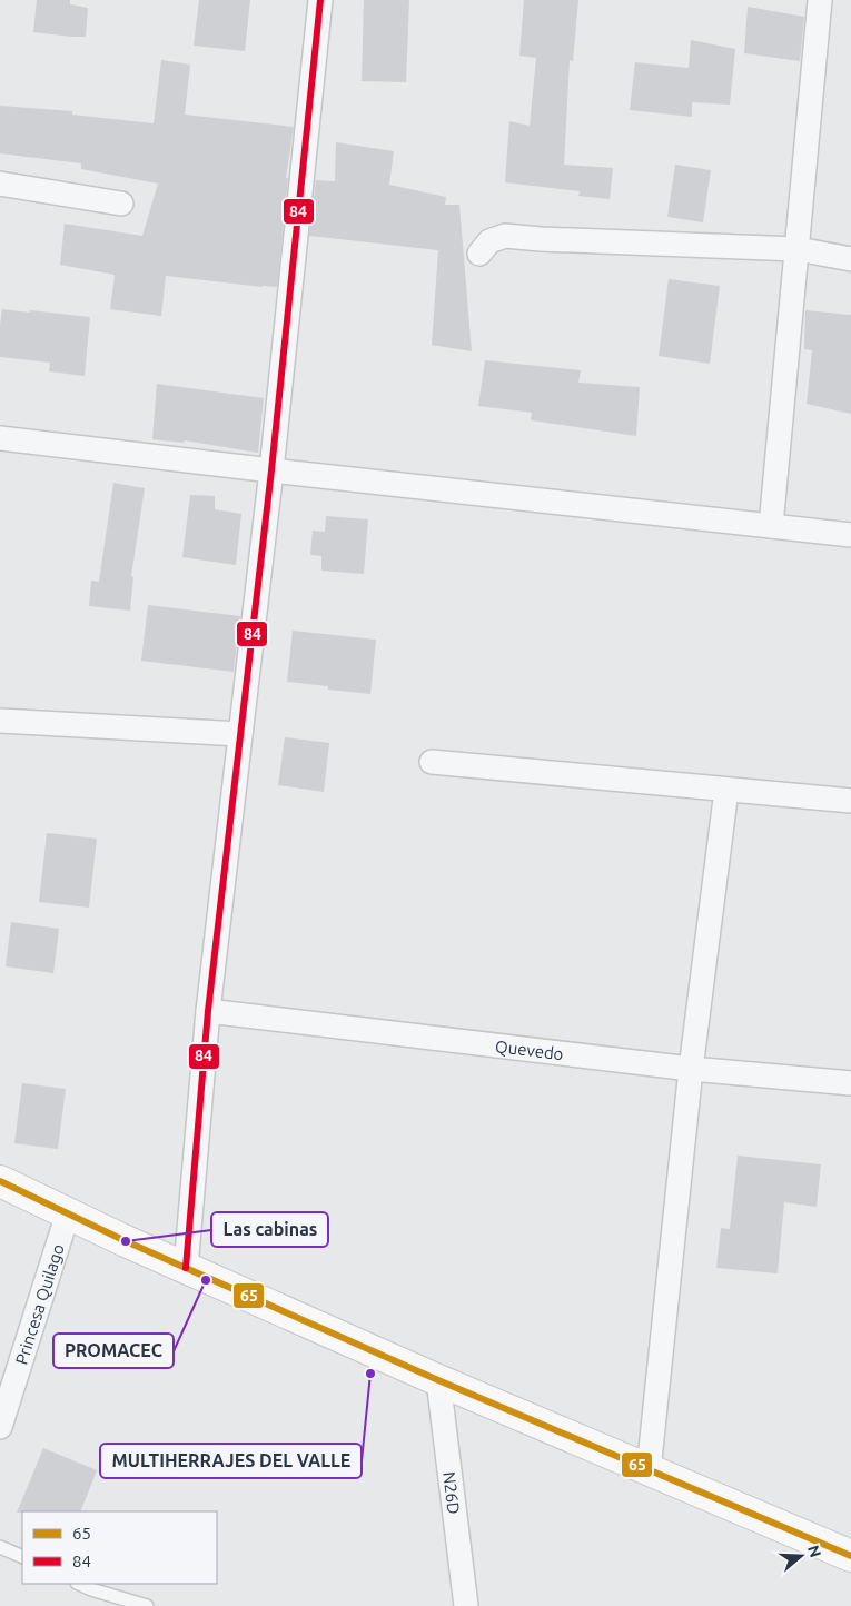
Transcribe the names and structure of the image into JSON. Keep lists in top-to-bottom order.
{
  "streets": {
    "street": ["Quevedo", "Princesa Quilago", "N26D"]
  },
  "places": ["Las cabinas", "PROMACEC", "MULTIHERRAJES DEL VALLE"],
  "lines": ["transit line 84", "transit line 65"],
  "legend": ["65", "84"],
  "north": "right"
}
